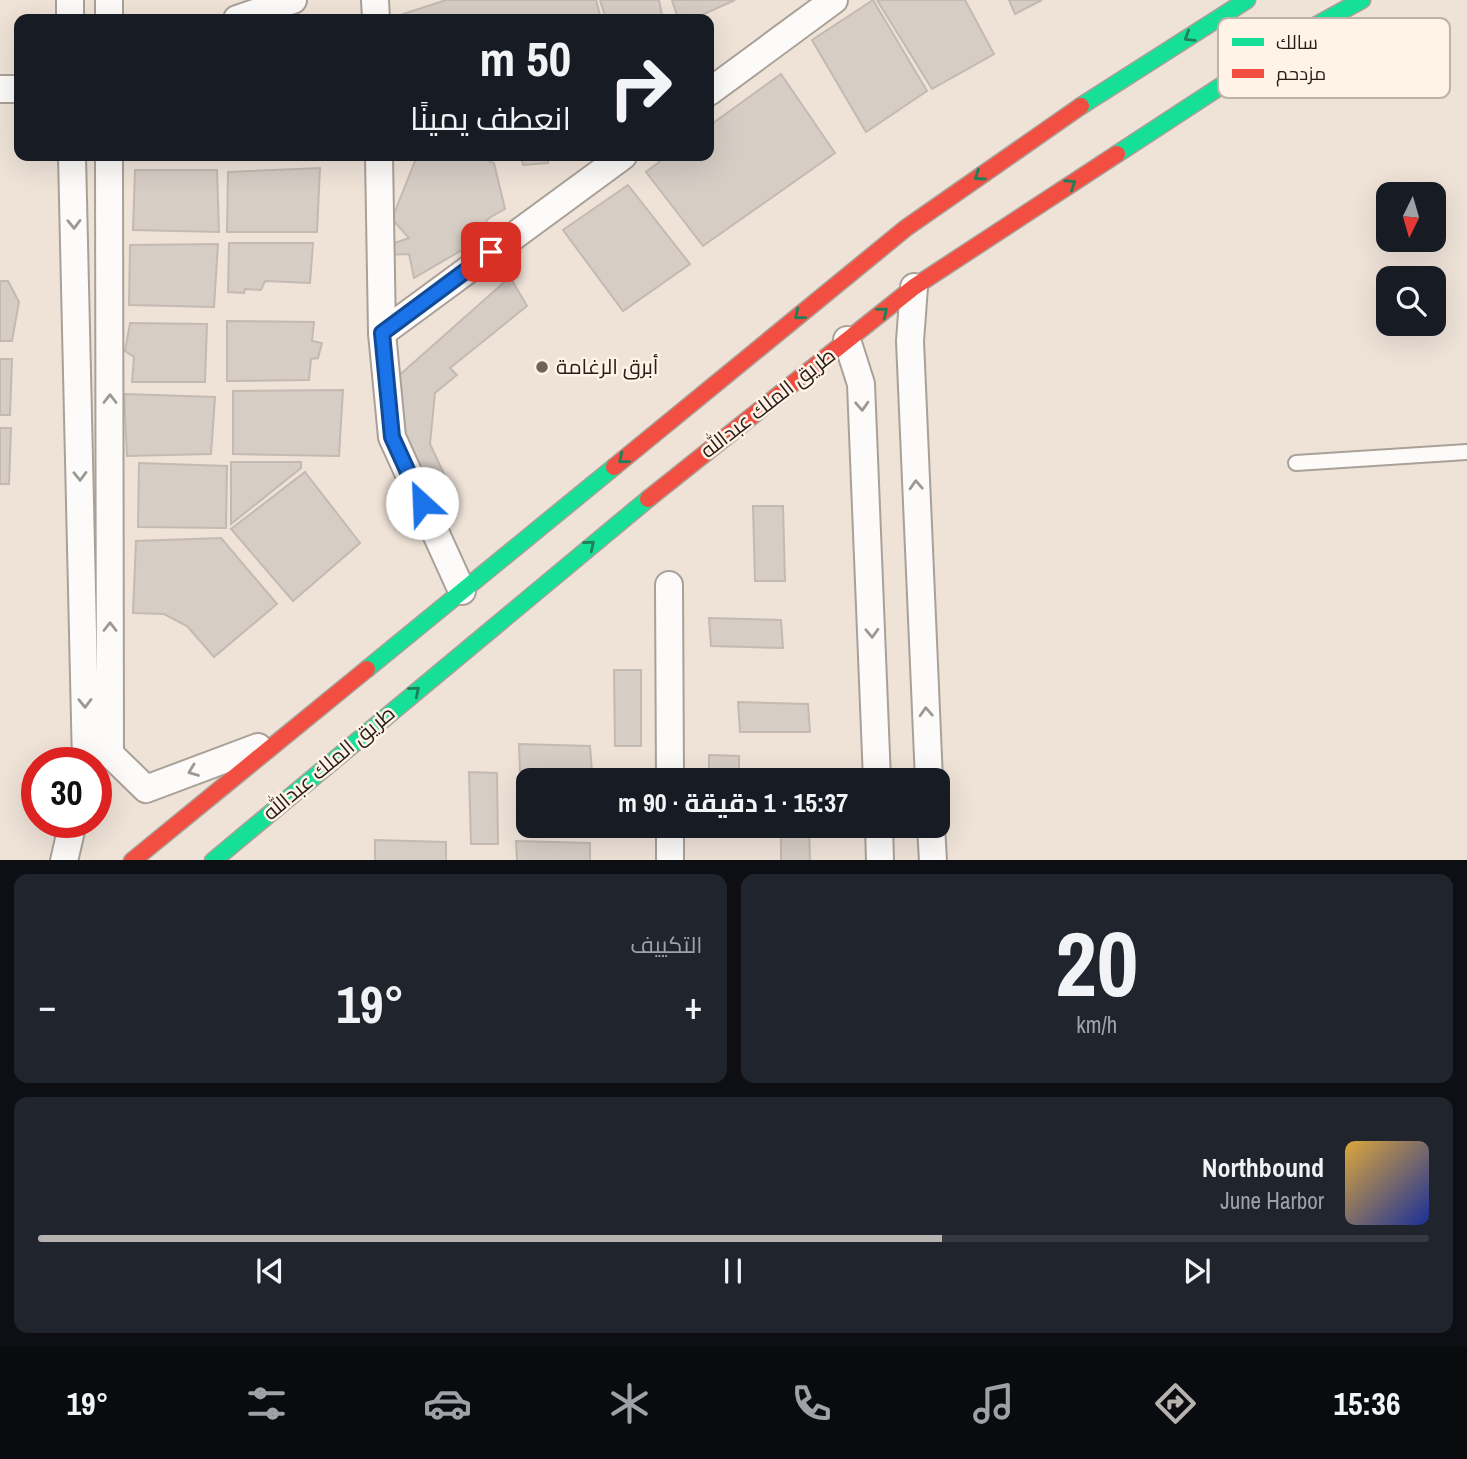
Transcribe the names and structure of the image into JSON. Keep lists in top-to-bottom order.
{
  "streets": {
    "highway": ["طريق الملك عبدالله"]
  },
  "places": ["أبرق الرغامة"],
  "legend": ["سالك", "مزدحم"],
  "north": "bottom",
  "page": {
    "turn": ["50 m", "انعطف يمينًا"],
    "limit": "30",
    "trip": "15:37 · 1 دقيقة · 90 m",
    "tile": [
      ["20", "km/h"],
      "التكييف"
    ],
    "heat": ["−", "19°", "+"],
    "song": ["Northbound", "June Harbor"],
    "tabs": ["15:36", "19°"]
  }
}
